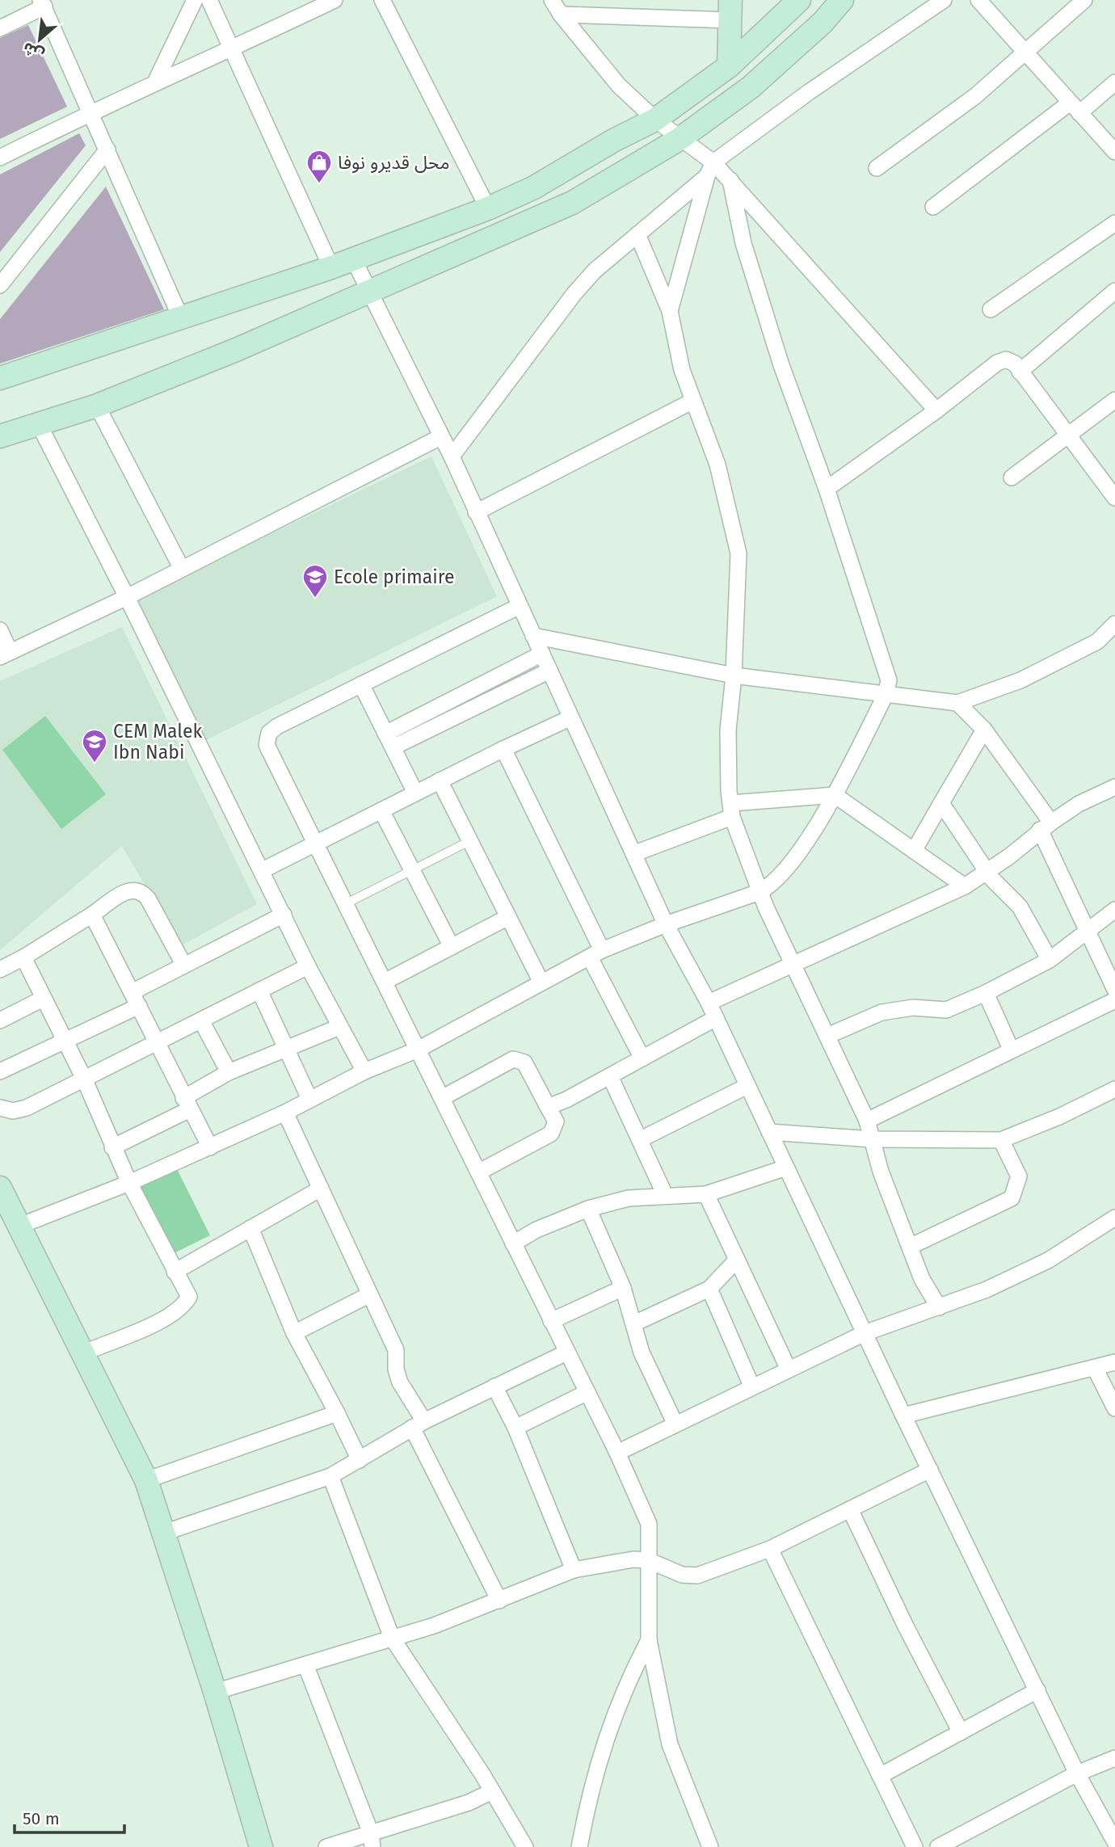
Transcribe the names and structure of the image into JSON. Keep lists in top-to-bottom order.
{
  "places": {
    "shop": ["محل قديرو نوفا"],
    "school or university": ["Ecole primaire", "CEM Malek Ibn Nabi"]
  },
  "scale_bar": "50 m",
  "north": "bottom left"
}
